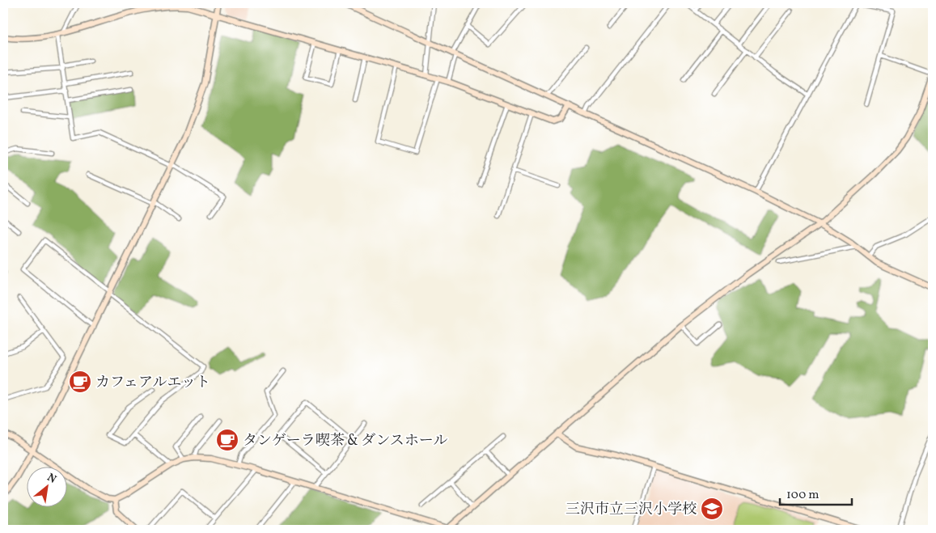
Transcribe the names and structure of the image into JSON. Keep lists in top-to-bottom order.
{
  "places": {
    "cafe": ["カフェアルエット", "タンゲーラ喫茶 & ダンスホール"],
    "school or university": ["三沢市立三沢小学校"]
  },
  "scale_bar": "100 m",
  "north": "top right"
}
